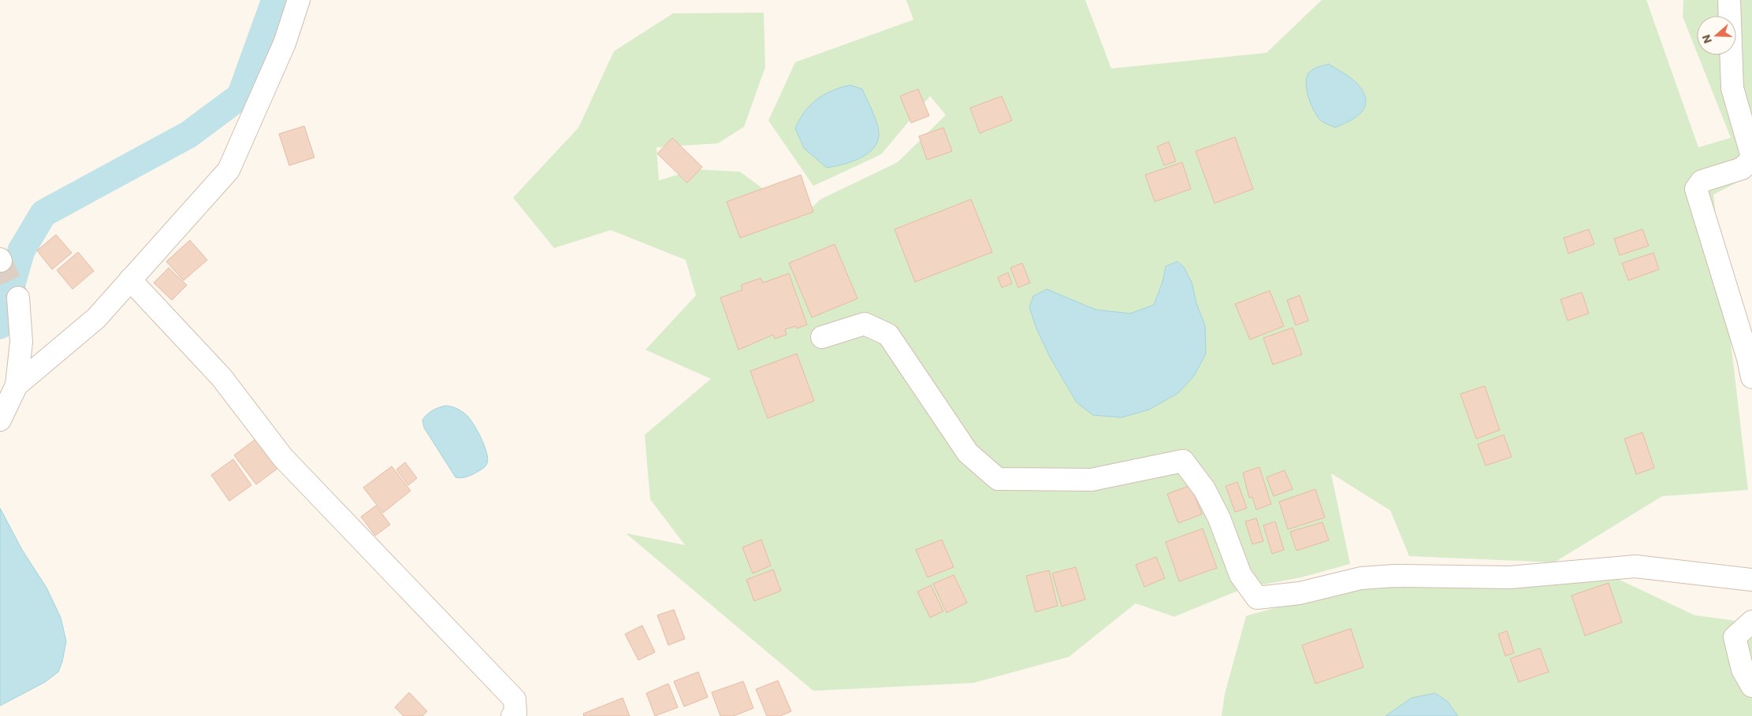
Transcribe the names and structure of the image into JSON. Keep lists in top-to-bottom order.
{
  "north": "left"
}
